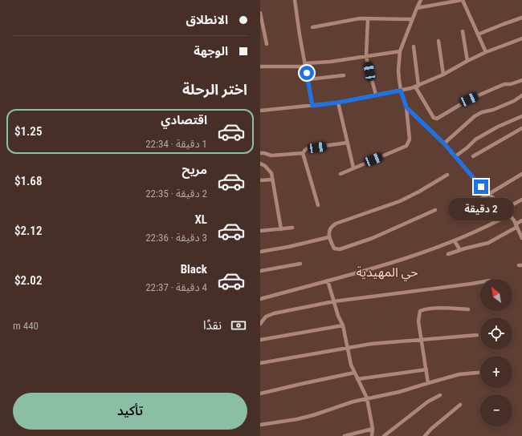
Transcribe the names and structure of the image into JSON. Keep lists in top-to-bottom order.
{
  "districts": ["حي المهيدية"],
  "north": "top left",
  "page": {
    "banner": ["الانطلاق", "الوجهة"],
    "heading": "اختر الرحلة",
    "list": [
      {
        "name": "اقتصادي",
        "note": "1 دقيقة · 22:34",
        "value": "$1.25"
      },
      {
        "name": "مريح",
        "note": "2 دقيقة · 22:35",
        "value": "$1.68"
      },
      {
        "name": "XL",
        "note": "3 دقيقة · 22:36",
        "value": "$2.12"
      },
      {
        "name": "Black",
        "note": "4 دقيقة · 22:37",
        "value": "$2.02"
      }
    ],
    "bubble": "2 دقيقة",
    "map_buttons": ["+", "−"],
    "pay": ["نقدًا", "440 m"],
    "buttons": "تأكيد"
  }
}
